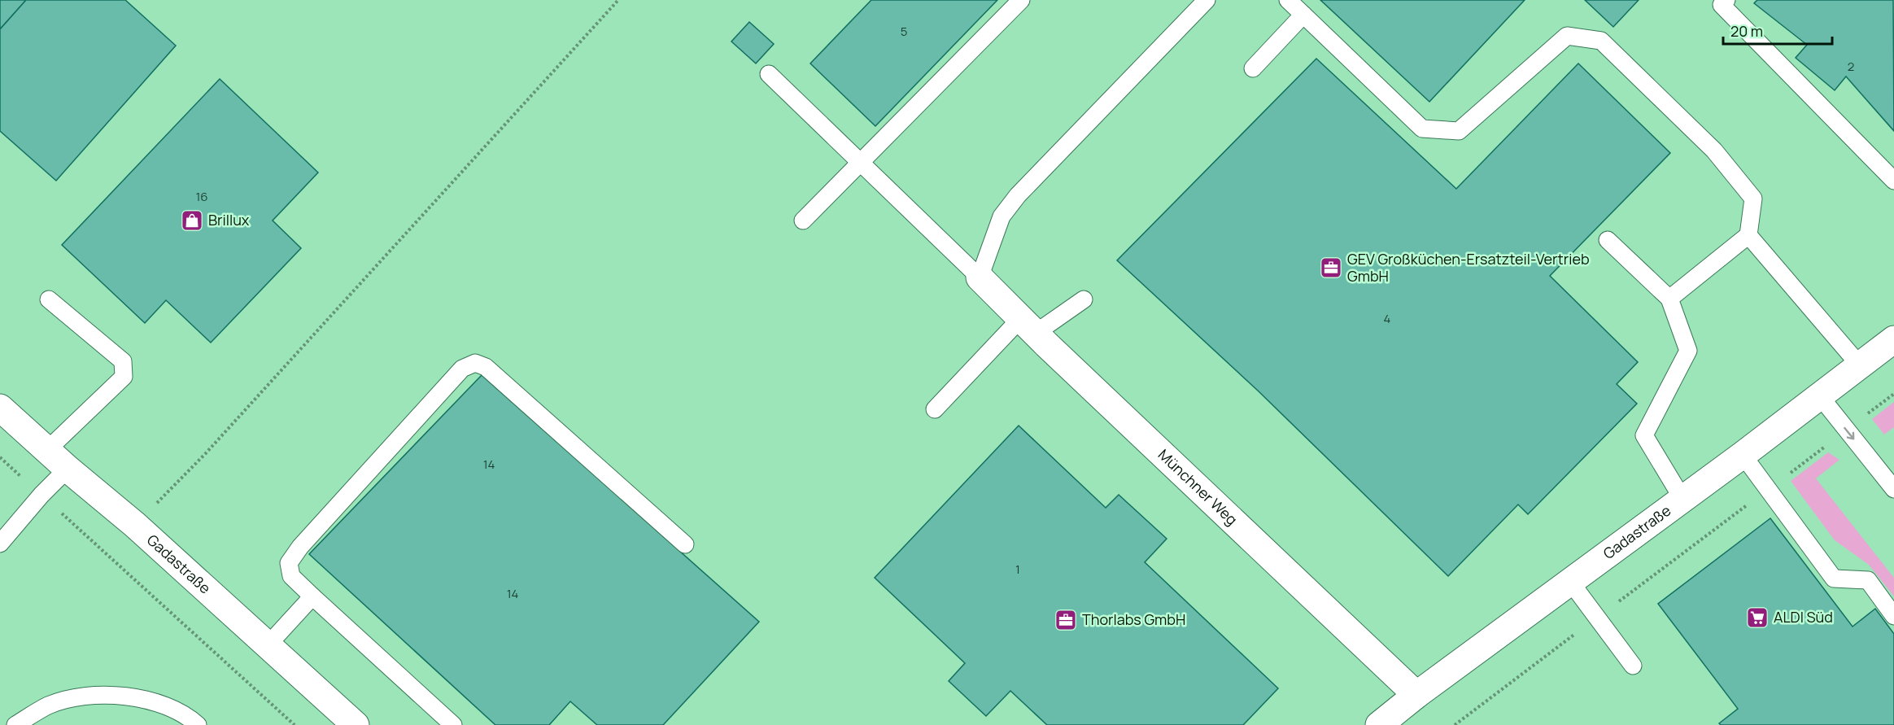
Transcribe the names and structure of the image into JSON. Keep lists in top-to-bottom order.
{
  "streets": {
    "street": ["Münchner Weg", "Gadastraße"]
  },
  "crossings": [
    ["Münchner Weg", "Gadastraße"]
  ],
  "places": {
    "shop": ["Brillux"],
    "office": ["GEV Großküchen-Ersatzteil-Vertrieb GmbH", "Thorlabs GmbH"],
    "supermarket": ["ALDI Süd"]
  },
  "house_numbers": [
    "5",
    "2",
    "16",
    "4",
    "14",
    "1",
    "14"
  ],
  "scale_bar": "20 m"
}
